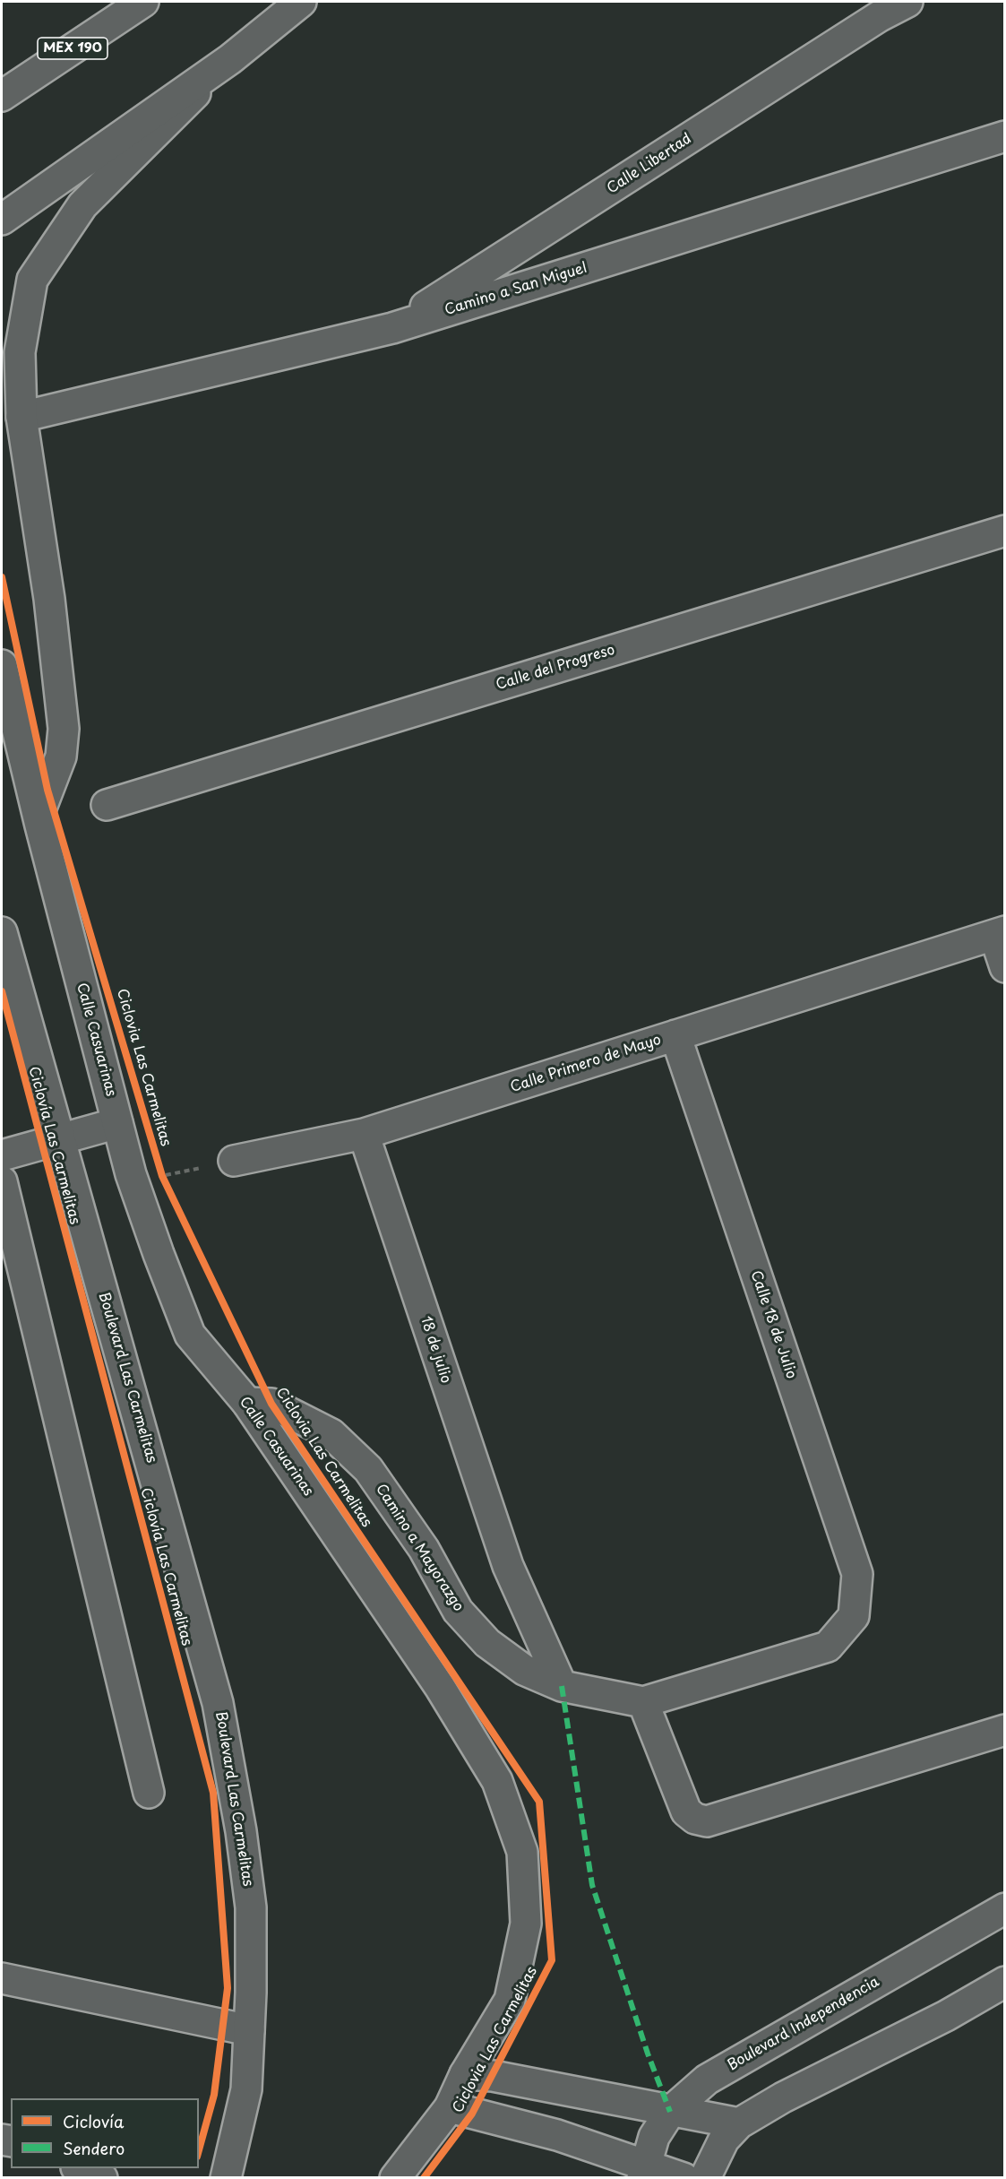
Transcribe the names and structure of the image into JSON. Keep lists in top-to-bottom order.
{
  "streets": {
    "main road": [
      "MEX 190",
      "Calle Libertad",
      "Camino a San Miguel",
      "Calle del Progreso",
      "Calle Casuarinas",
      "Calle Primero de Mayo",
      "Calle 18 de Julio",
      "18 de julio",
      "Boulevard Las Carmelitas",
      "Camino a Mayorazgo",
      "Boulevard Independencia"
    ],
    "cycle path": ["Ciclovia Las Carmelitas", "Ciclovía Las Carmelitas"]
  },
  "crossings": [
    ["Calle Libertad", "Camino a San Miguel"],
    ["Calle Casuarinas", "Camino a Mayorazgo"],
    ["Calle Primero de Mayo", "Calle 18 de Julio"],
    ["Calle Primero de Mayo", "18 de julio"],
    ["Calle 18 de Julio", "Camino a Mayorazgo"],
    ["18 de julio", "Camino a Mayorazgo"]
  ],
  "legend": ["Ciclovía", "Sendero"]
}
